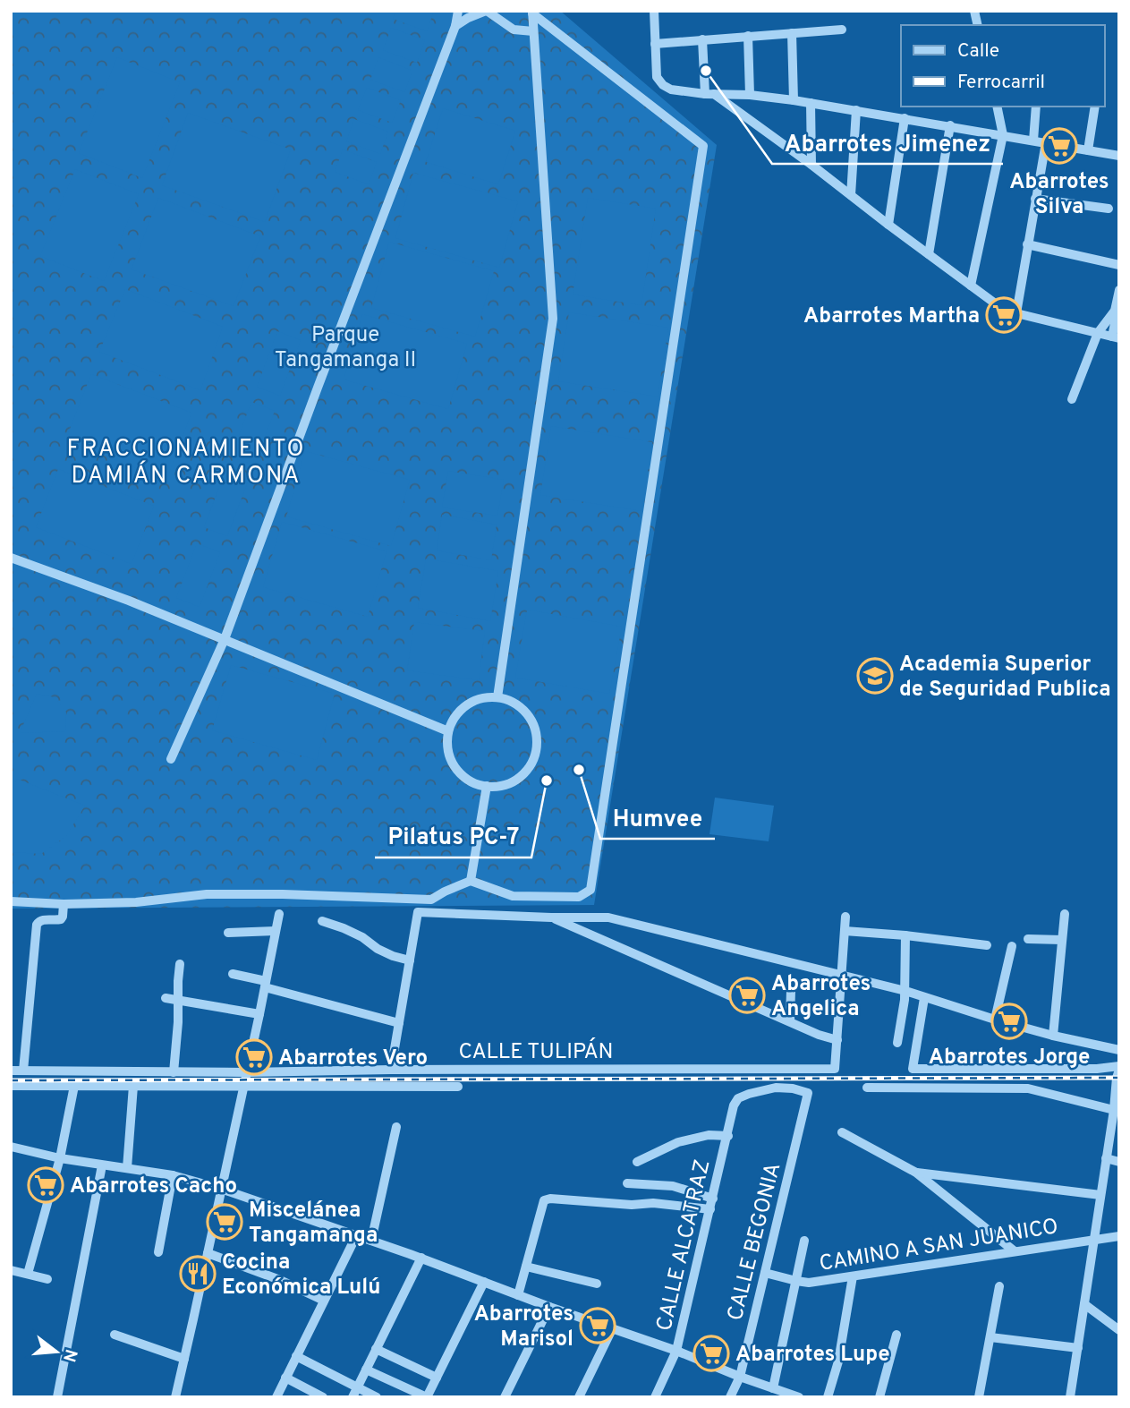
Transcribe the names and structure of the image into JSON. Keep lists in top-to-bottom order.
{
  "streets": {
    "street": [
      "CALLE TULIPÁN",
      "CALLE BEGONIA",
      "CAMINO A SAN JUANICO",
      "CALLE ALCATRAZ"
    ]
  },
  "crossings": [
    ["CALLE BEGONIA", "CAMINO A SAN JUANICO"],
    ["CALLE BEGONIA", "CALLE ALCATRAZ"]
  ],
  "districts": ["FRACCIONAMIENTO DAMIÁN CARMONA"],
  "parks": ["Parque Tangamanga II"],
  "places": {
    "other": ["Abarrotes Jimenez", "Humvee", "Pilatus PC-7"],
    "supermarket": [
      "Abarrotes Silva",
      "Abarrotes Martha",
      "Abarrotes Angelica",
      "Abarrotes Jorge",
      "Abarrotes Vero",
      "Abarrotes Cacho",
      "Miscelánea Tangamanga",
      "Abarrotes Marisol",
      "Abarrotes Lupe"
    ],
    "school or university": ["Academia Superior de Seguridad Publica"],
    "restaurant": ["Cocina Económica Lulú"]
  },
  "legend": ["Calle", "Ferrocarril"],
  "north": "right"
}
